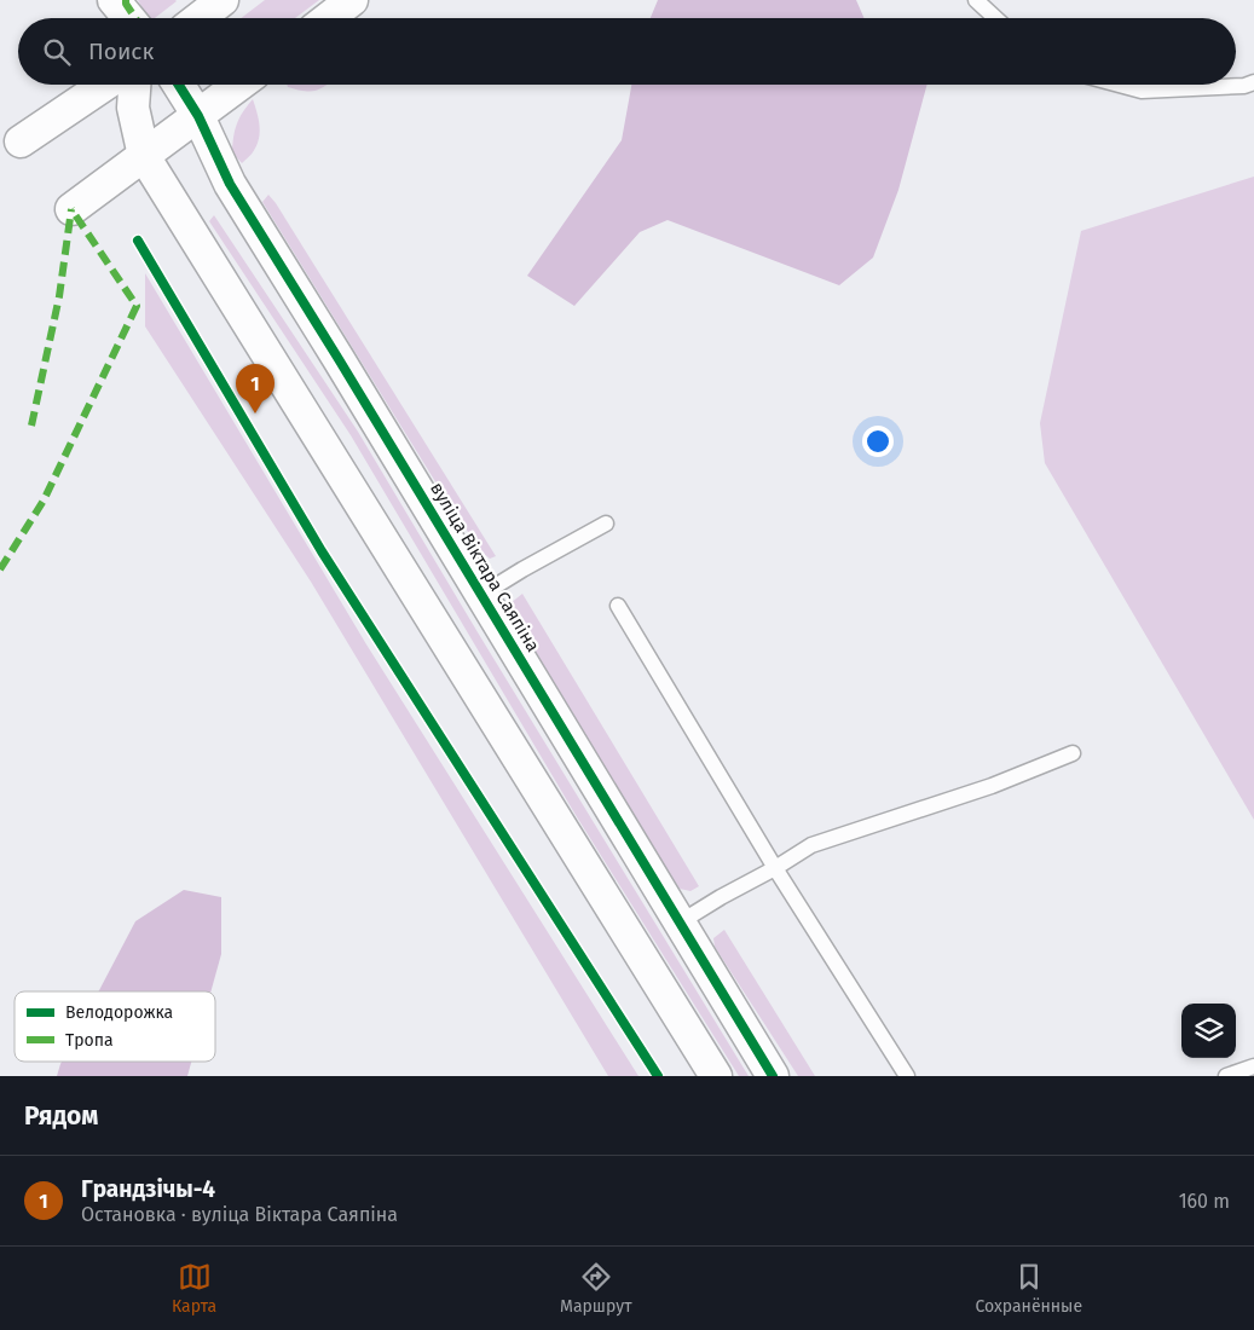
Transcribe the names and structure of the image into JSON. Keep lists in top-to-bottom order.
{
  "streets": {
    "street": ["вуліца Віктара Саяпіна"]
  },
  "legend": ["Велодорожка", "Тропа"],
  "page": {
    "search": "Поиск",
    "pins": "1",
    "heading": "Рядом",
    "list": [
      {
        "mark": "1",
        "name": "Грандзічы-4",
        "note": "Остановка · вуліца Віктара Саяпіна",
        "value": "160 m"
      }
    ],
    "nav": ["Карта", "Маршрут", "Сохранённые"]
  }
}
